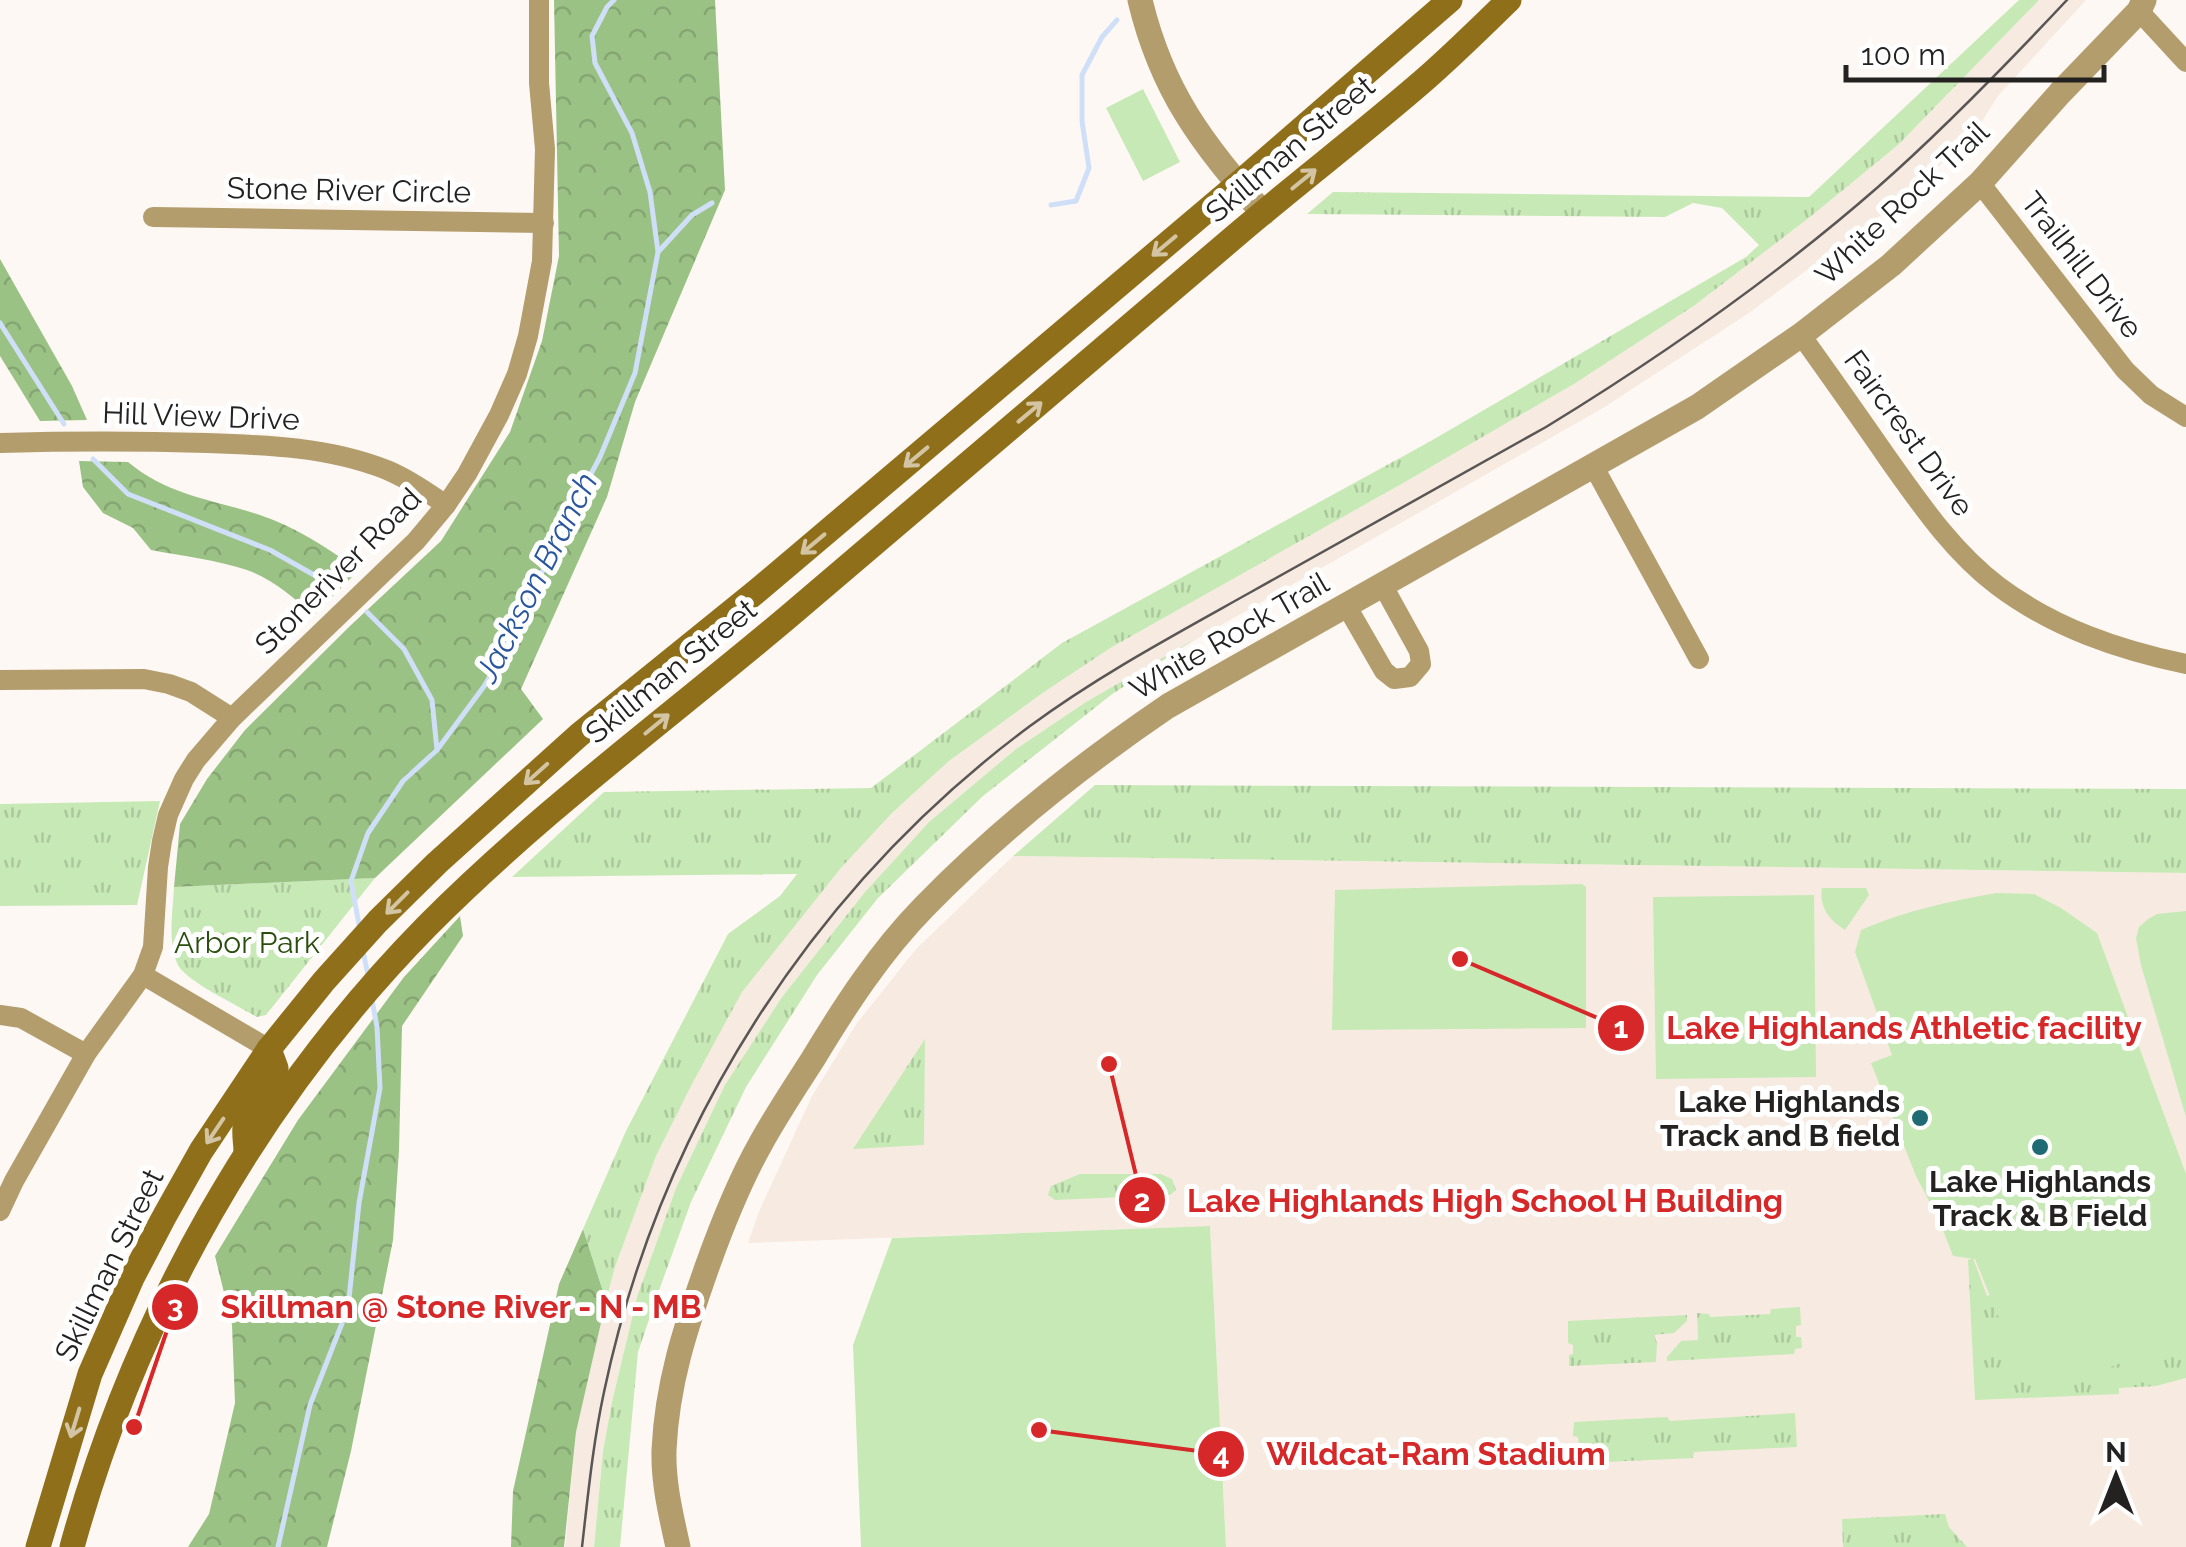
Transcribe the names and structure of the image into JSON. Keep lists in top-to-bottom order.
{
  "streets": {
    "main road": ["Skillman Street"],
    "street": [
      "Stone River Circle",
      "White Rock Trail",
      "Trailhill Drive",
      "Hill View Drive",
      "Faircrest Drive",
      "Stoneriver Road"
    ]
  },
  "crossings": [
    ["Stone River Circle", "Stoneriver Road"],
    ["White Rock Trail", "Trailhill Drive"],
    ["White Rock Trail", "Faircrest Drive"],
    ["Hill View Drive", "Stoneriver Road"]
  ],
  "water": ["Jackson Branch"],
  "parks": ["Arbor Park"],
  "places": [
    "Lake Highlands Athletic facility",
    "Lake Highlands High School H Building",
    "Lake Highlands Track and B field",
    "Lake Highlands Track & B Field",
    "Skillman @ Stone River - N - MB",
    "Wildcat-Ram Stadium"
  ],
  "scale_bar": "100 m",
  "north": "top"
}
